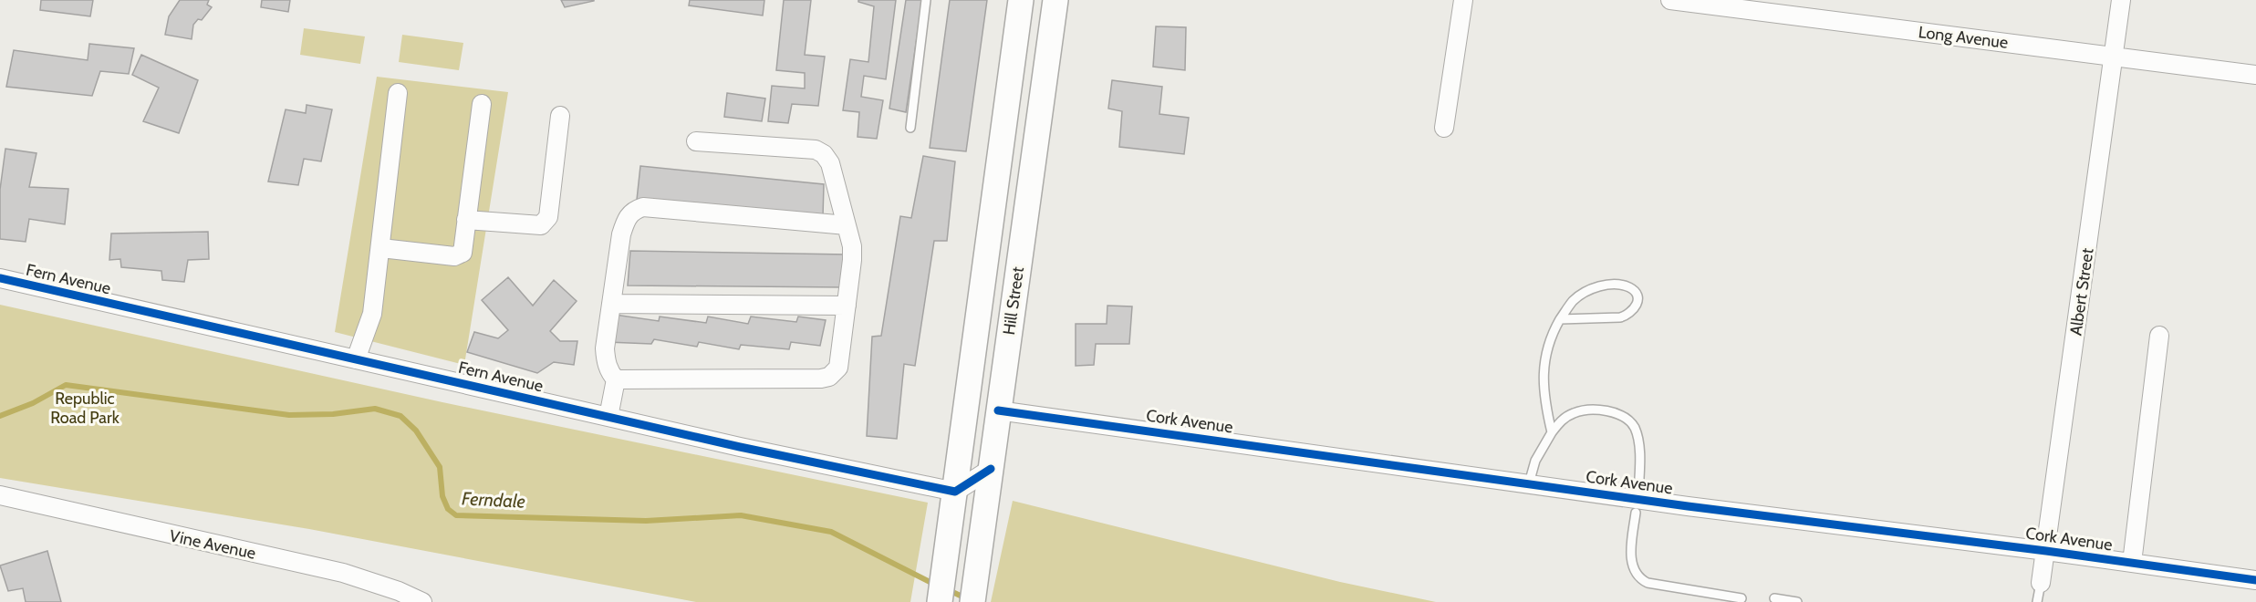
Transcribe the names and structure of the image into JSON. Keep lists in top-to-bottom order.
{
  "streets": {
    "main road": ["Hill Street"],
    "street": [
      "Long Avenue",
      "Fern Avenue",
      "Albert Street",
      "Cork Avenue",
      "Vine Avenue"
    ]
  },
  "crossings": [
    ["Long Avenue", "Albert Street"],
    ["Fern Avenue", "Hill Street"],
    ["Albert Street", "Cork Avenue"],
    ["Hill Street", "Cork Avenue"]
  ],
  "water": ["Ferndale"],
  "parks": ["Republic Road Park"]
}
